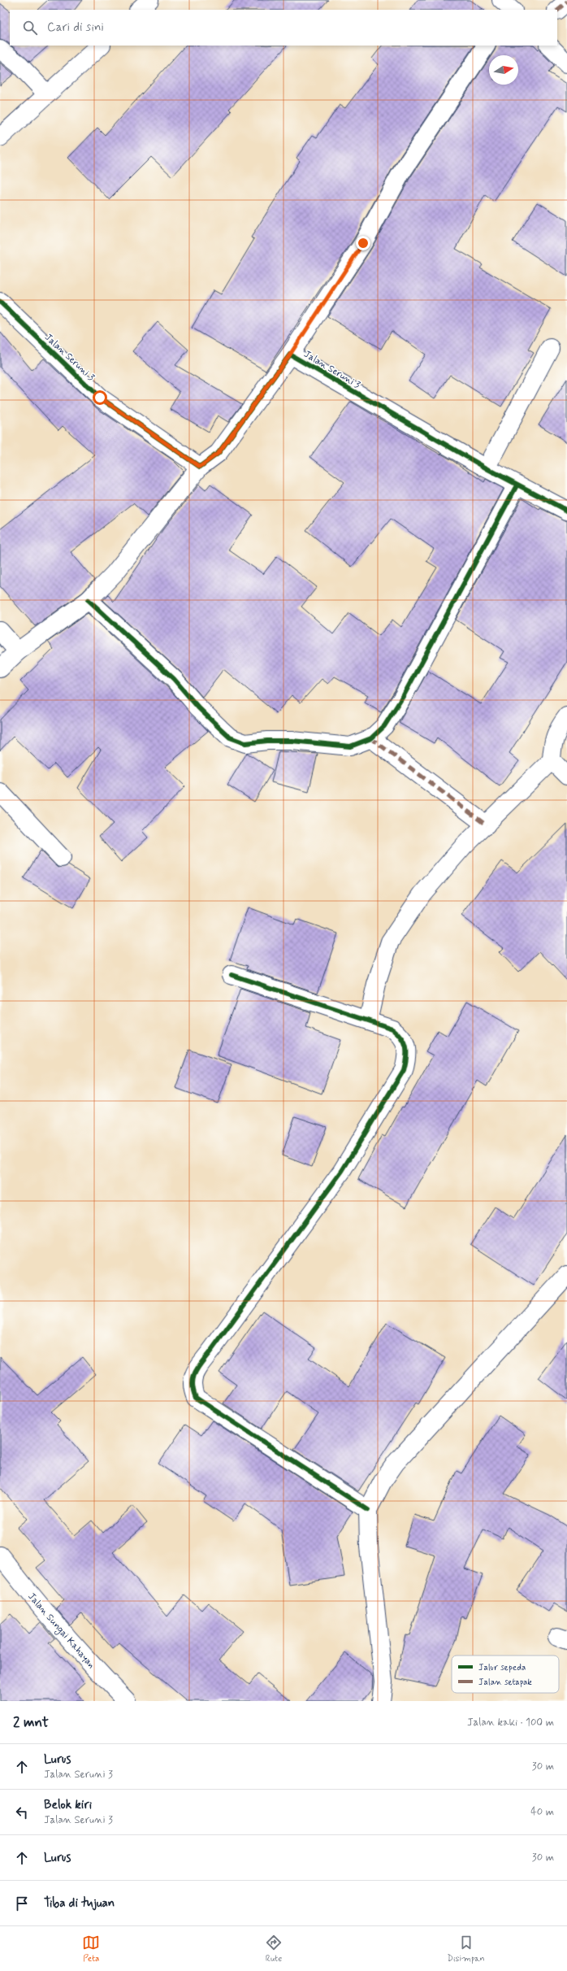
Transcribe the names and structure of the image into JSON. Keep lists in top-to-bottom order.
{
  "streets": {
    "street": ["Jalan Seruni 3", "Jalan Sungai Kahayan"]
  },
  "legend": ["Jalur sepeda", "Jalan setapak"],
  "north": "right",
  "page": {
    "search": "Cari di sini",
    "heading": ["2 mnt", "Jalan kaki · 100 m"],
    "list": [
      ["Lurus", "Jalan Seruni 3", "30 m"],
      ["Belok kiri", "Jalan Seruni 3", "40 m"],
      ["Lurus", "30 m"],
      "Tiba di tujuan"
    ],
    "nav": ["Peta", "Rute", "Disimpan"]
  }
}
